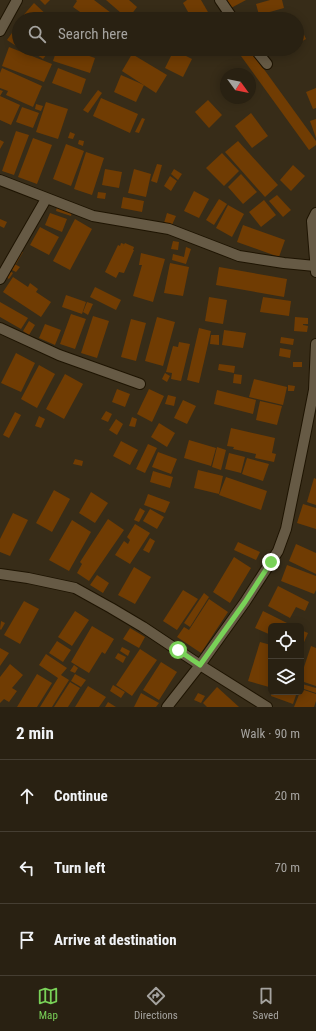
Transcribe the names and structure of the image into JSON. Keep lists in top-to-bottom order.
{
  "north": "bottom right",
  "page": {
    "search": "Search here",
    "heading": ["2 min", "Walk · 90 m"],
    "list": [
      ["Continue", "20 m"],
      ["Turn left", "70 m"],
      "Arrive at destination"
    ],
    "nav": ["Map", "Directions", "Saved"]
  }
}
